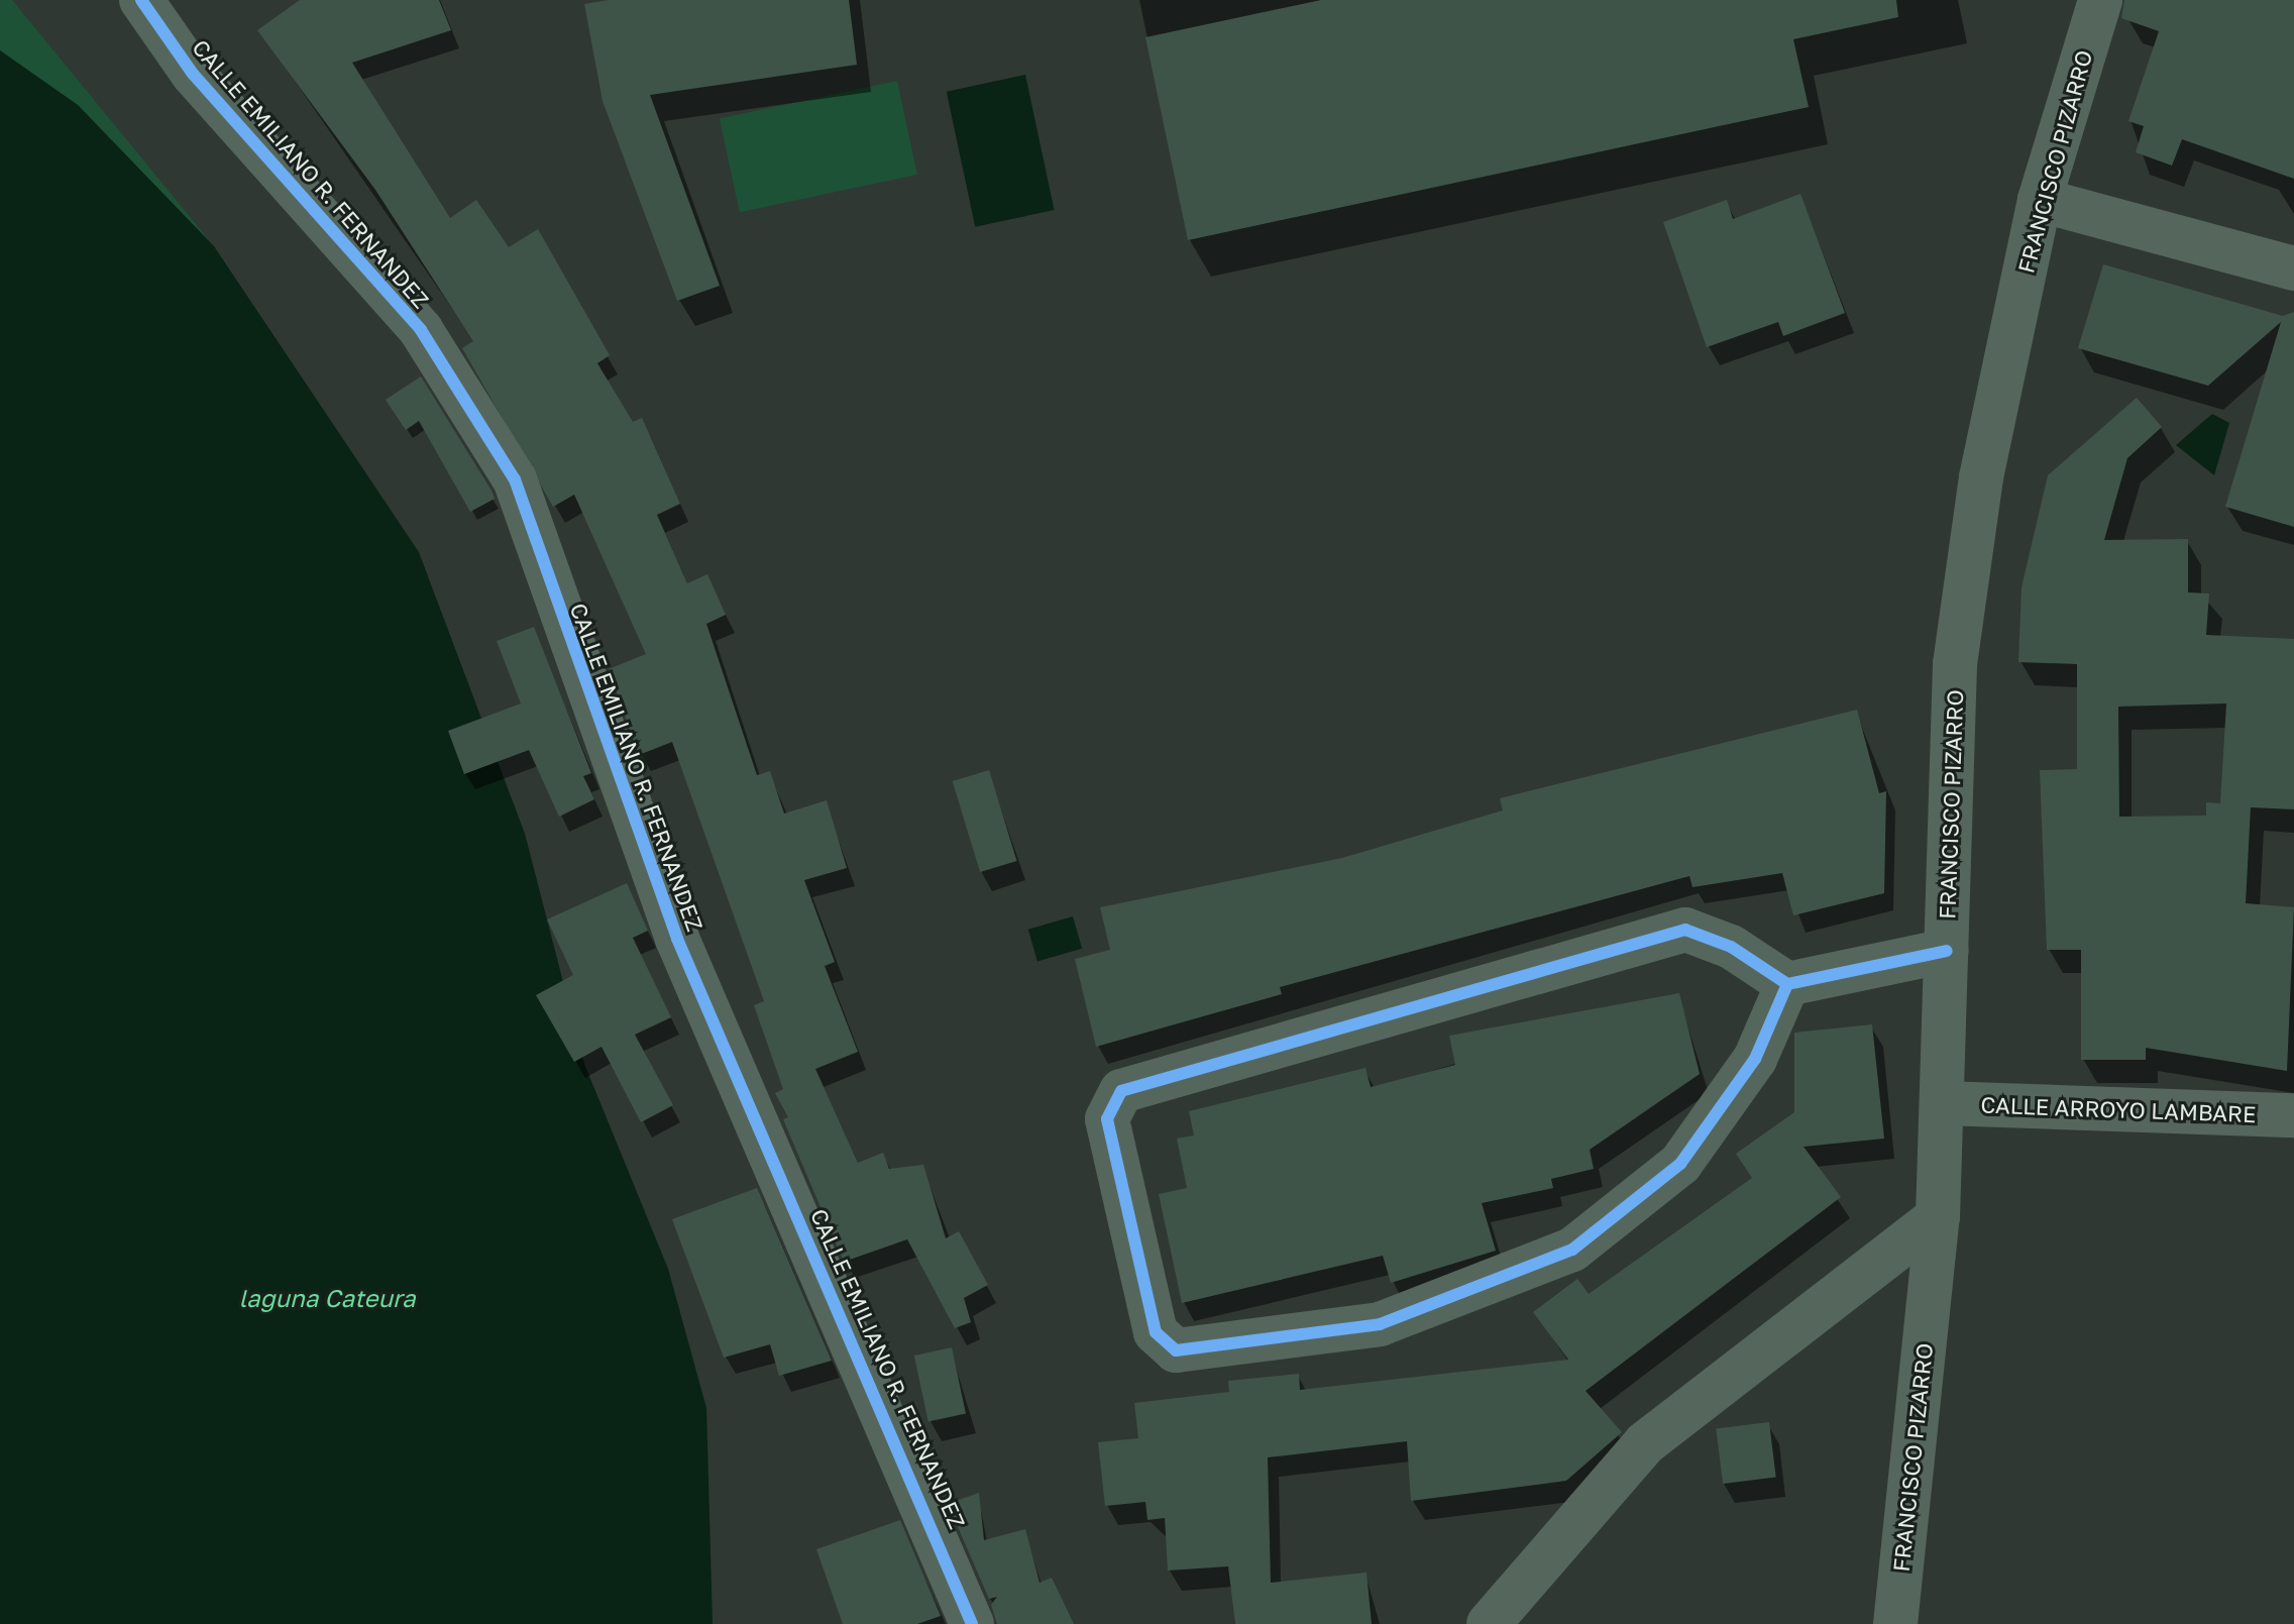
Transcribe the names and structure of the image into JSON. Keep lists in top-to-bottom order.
{
  "streets": {
    "street": ["FRANCISCO PIZARRO", "CALLE EMILIANO R. FERNANDEZ", "CALLE ARROYO LAMBARE"]
  },
  "crossings": [
    ["FRANCISCO PIZARRO", "CALLE ARROYO LAMBARE"]
  ],
  "water": ["laguna Cateura"]
}
